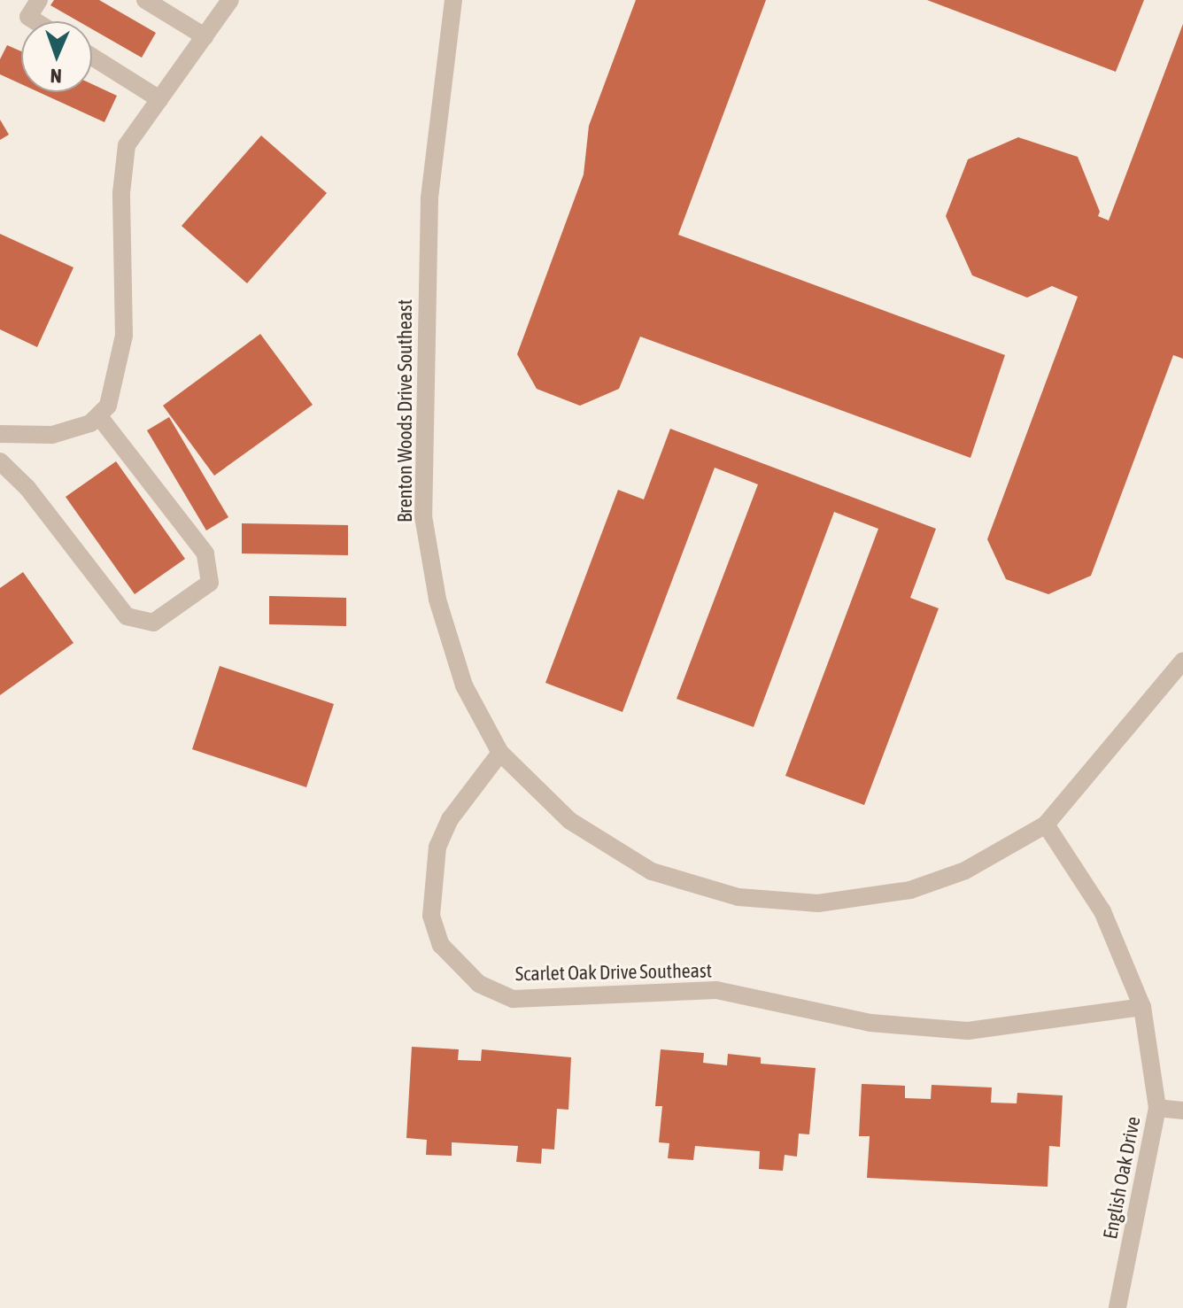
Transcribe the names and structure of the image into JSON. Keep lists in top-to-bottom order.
{
  "streets": {
    "street": ["Brenton Woods Drive Southeast", "Scarlet Oak Drive Southeast", "English Oak Drive"]
  },
  "crossings": [
    ["Brenton Woods Drive Southeast", "Scarlet Oak Drive Southeast"],
    ["Brenton Woods Drive Southeast", "English Oak Drive"],
    ["Scarlet Oak Drive Southeast", "English Oak Drive"]
  ],
  "north": "bottom"
}
